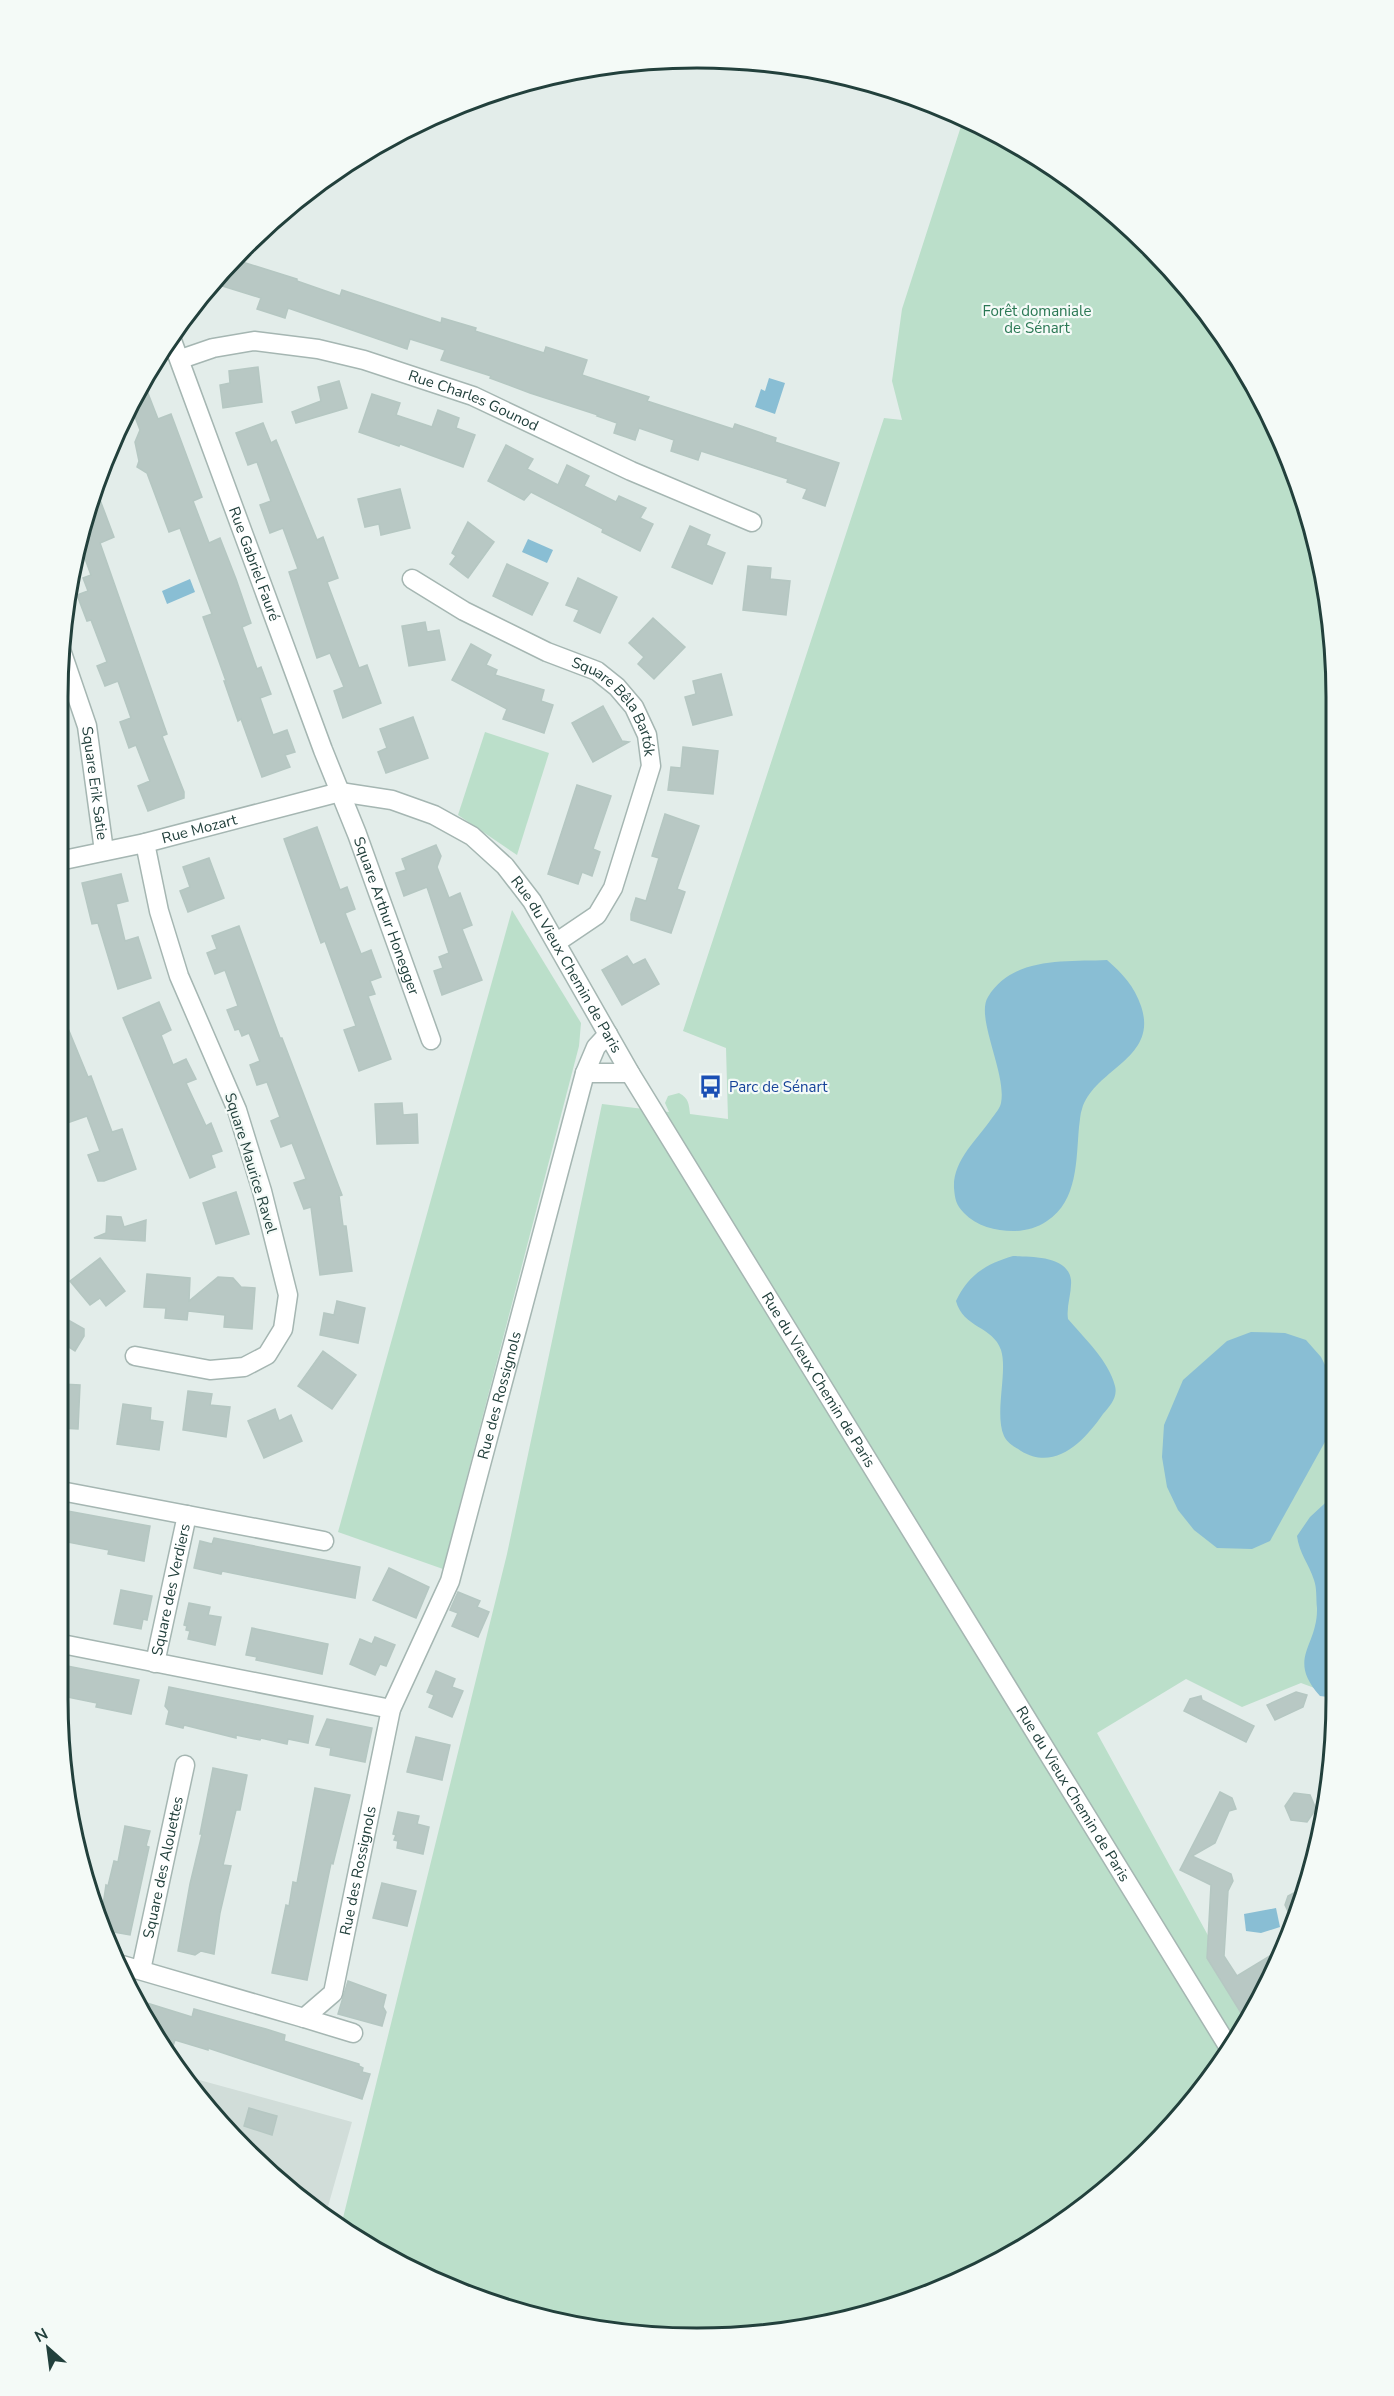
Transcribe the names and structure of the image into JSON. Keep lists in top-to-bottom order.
{
  "streets": {
    "street": [
      "Rue Charles Gounod",
      "Rue Gabriel Fauré",
      "Square Bêla Bartók",
      "Square Erik Satie",
      "Rue Mozart",
      "Square Arthur Honegger",
      "Rue du Vieux Chemin de Paris",
      "Square Maurice Ravel",
      "Rue des Rossignols",
      "Square des Verdiers",
      "Square des Alouettes"
    ]
  },
  "crossings": [
    ["Rue Charles Gounod", "Rue Gabriel Fauré"],
    ["Rue Gabriel Fauré", "Rue Mozart"],
    ["Rue Gabriel Fauré", "Square Arthur Honegger"],
    ["Rue Gabriel Fauré", "Rue du Vieux Chemin de Paris"],
    ["Square Bêla Bartók", "Rue du Vieux Chemin de Paris"],
    ["Square Erik Satie", "Rue Mozart"],
    ["Rue Mozart", "Square Arthur Honegger"],
    ["Rue Mozart", "Rue du Vieux Chemin de Paris"],
    ["Rue Mozart", "Square Maurice Ravel"],
    ["Square Arthur Honegger", "Rue du Vieux Chemin de Paris"],
    ["Rue du Vieux Chemin de Paris", "Rue des Rossignols"]
  ],
  "parks": ["Forêt domaniale de Sénart"],
  "places": {
    "bus stop": ["Parc de Sénart"]
  },
  "north": "top left"
}
